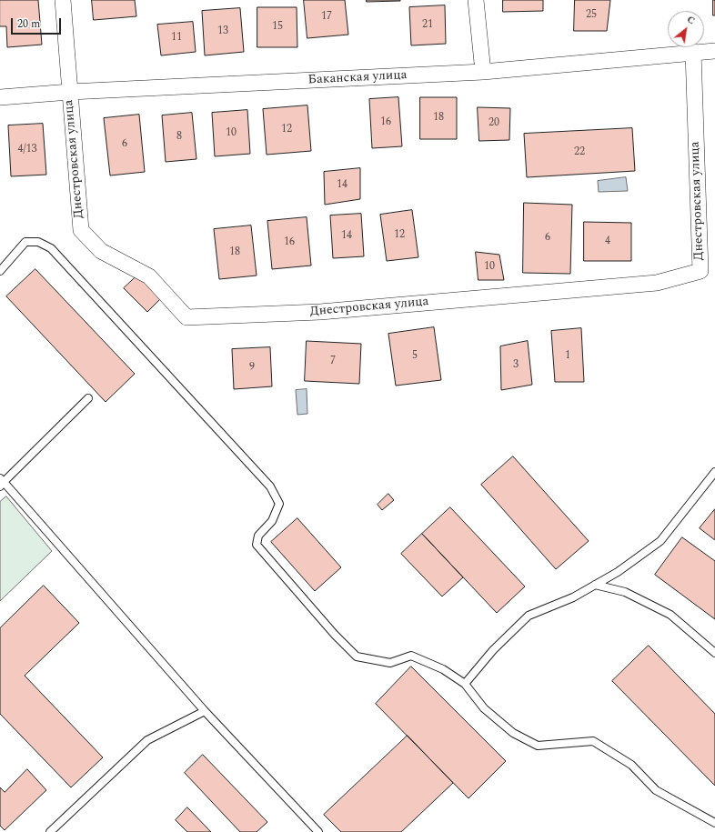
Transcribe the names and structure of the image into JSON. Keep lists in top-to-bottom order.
{
  "streets": {
    "street": ["Баканская улица", "Днестровская улица"]
  },
  "crossings": [
    ["Баканская улица", "Днестровская улица"]
  ],
  "house_numbers": [
    "25",
    "17",
    "21",
    "15",
    "13",
    "11",
    "18",
    "16",
    "20",
    "12",
    "10",
    "8",
    "6",
    "4/13",
    "22",
    "14",
    "12",
    "14",
    "6",
    "4",
    "16",
    "18",
    "10",
    "5",
    "1",
    "7",
    "3",
    "9"
  ],
  "scale_bar": "20 m",
  "north": "top right"
}
